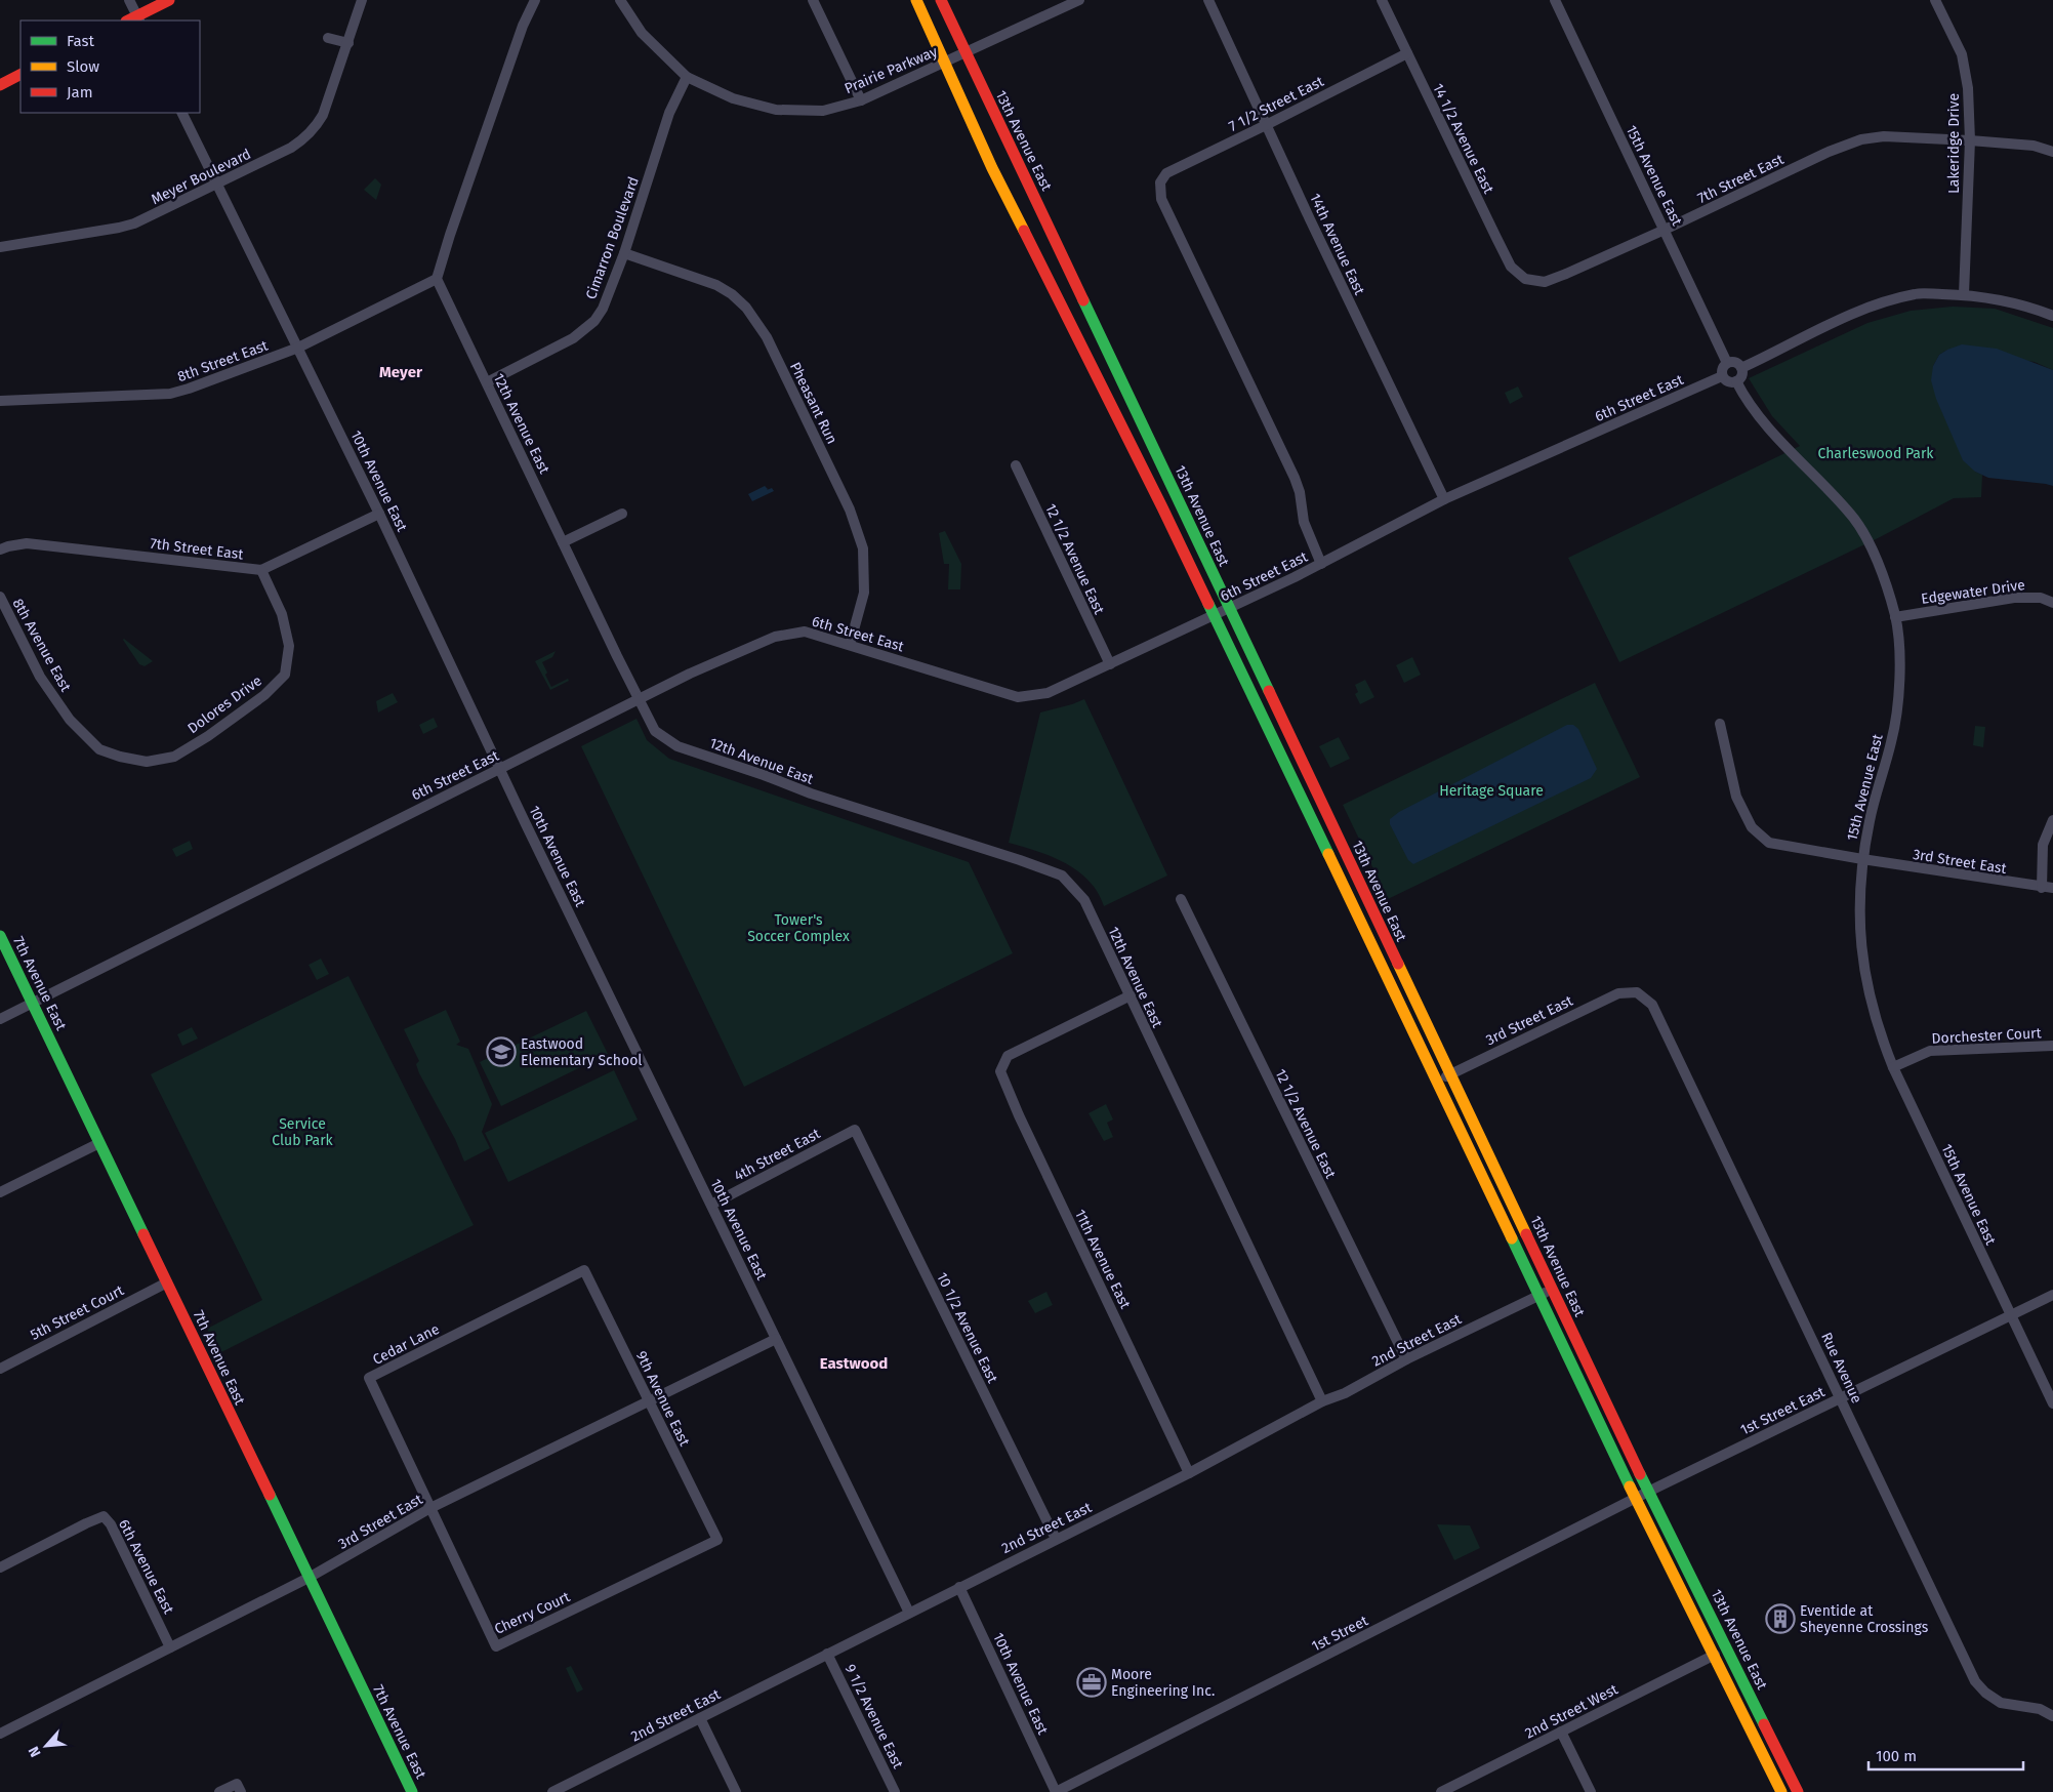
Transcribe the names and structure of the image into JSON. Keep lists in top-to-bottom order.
{
  "streets": {
    "main road": ["13th Avenue East", "7th Avenue East"],
    "street": [
      "Prairie Parkway",
      "7 1/2 Street East",
      "14 1/2 Avenue East",
      "Lakeridge Drive",
      "15th Avenue East",
      "Meyer Boulevard",
      "7th Street East",
      "Cimarron Boulevard",
      "14th Avenue East",
      "8th Street East",
      "6th Street East",
      "Pheasant Run",
      "12th Avenue East",
      "10th Avenue East",
      "12 1/2 Avenue East",
      "Edgewater Drive",
      "8th Avenue East",
      "Dolores Drive",
      "3rd Street East",
      "Dorchester Court",
      "4th Street East",
      "11th Avenue East",
      "5th Street Court",
      "10 1/2 Avenue East",
      "2nd Street East",
      "Cedar Lane",
      "Rue Avenue",
      "9th Avenue East",
      "1st Street East",
      "6th Avenue East",
      "Cherry Court",
      "1st Street",
      "2nd Street West",
      "9 1/2 Avenue East"
    ]
  },
  "crossings": [
    ["Prairie Parkway", "13th Avenue East"],
    ["Prairie Parkway", "Cimarron Boulevard"],
    ["7 1/2 Street East", "14 1/2 Avenue East"],
    ["7 1/2 Street East", "14th Avenue East"],
    ["7 1/2 Street East", "6th Street East"],
    ["14 1/2 Avenue East", "7th Street East"],
    ["13th Avenue East", "6th Street East"],
    ["13th Avenue East", "3rd Street East"],
    ["13th Avenue East", "2nd Street East"],
    ["13th Avenue East", "1st Street East"],
    ["Lakeridge Drive", "7th Street East"],
    ["15th Avenue East", "7th Street East"],
    ["15th Avenue East", "6th Street East"],
    ["15th Avenue East", "Edgewater Drive"],
    ["15th Avenue East", "3rd Street East"],
    ["15th Avenue East", "Dorchester Court"],
    ["15th Avenue East", "1st Street East"],
    ["Meyer Boulevard", "10th Avenue East"],
    ["7th Street East", "10th Avenue East"],
    ["7th Street East", "Dolores Drive"],
    ["Cimarron Boulevard", "Pheasant Run"],
    ["Cimarron Boulevard", "12th Avenue East"],
    ["14th Avenue East", "6th Street East"],
    ["8th Street East", "12th Avenue East"],
    ["8th Street East", "10th Avenue East"],
    ["6th Street East", "Pheasant Run"],
    ["6th Street East", "12th Avenue East"],
    ["6th Street East", "10th Avenue East"],
    ["6th Street East", "12 1/2 Avenue East"],
    ["6th Street East", "7th Avenue East"],
    ["12th Avenue East", "11th Avenue East"],
    ["12th Avenue East", "2nd Street East"],
    ["10th Avenue East", "3rd Street East"],
    ["10th Avenue East", "4th Street East"],
    ["10th Avenue East", "2nd Street East"],
    ["10th Avenue East", "1st Street"],
    ["12 1/2 Avenue East", "2nd Street East"],
    ["8th Avenue East", "Dolores Drive"],
    ["3rd Street East", "7th Avenue East"],
    ["3rd Street East", "Cedar Lane"],
    ["3rd Street East", "Rue Avenue"],
    ["3rd Street East", "9th Avenue East"],
    ["3rd Street East", "6th Avenue East"],
    ["3rd Street East", "Cherry Court"],
    ["7th Avenue East", "5th Street Court"],
    ["4th Street East", "10 1/2 Avenue East"],
    ["11th Avenue East", "2nd Street East"],
    ["10 1/2 Avenue East", "2nd Street East"],
    ["2nd Street East", "9 1/2 Avenue East"],
    ["Cedar Lane", "9th Avenue East"],
    ["Cedar Lane", "Cherry Court"],
    ["Rue Avenue", "1st Street East"],
    ["9th Avenue East", "Cherry Court"],
    ["1st Street East", "1st Street"]
  ],
  "districts": ["Meyer", "Eastwood"],
  "parks": [
    "Charleswood Park",
    "Heritage Square",
    "Tower's Soccer Complex",
    "Service Club Park"
  ],
  "places": {
    "school or university": ["Eastwood Elementary School"],
    "building": ["Eventide at Sheyenne Crossings"],
    "office": ["Moore Engineering Inc."]
  },
  "legend": ["Fast", "Slow", "Jam"],
  "scale_bar": "100 m",
  "north": "bottom left"
}
